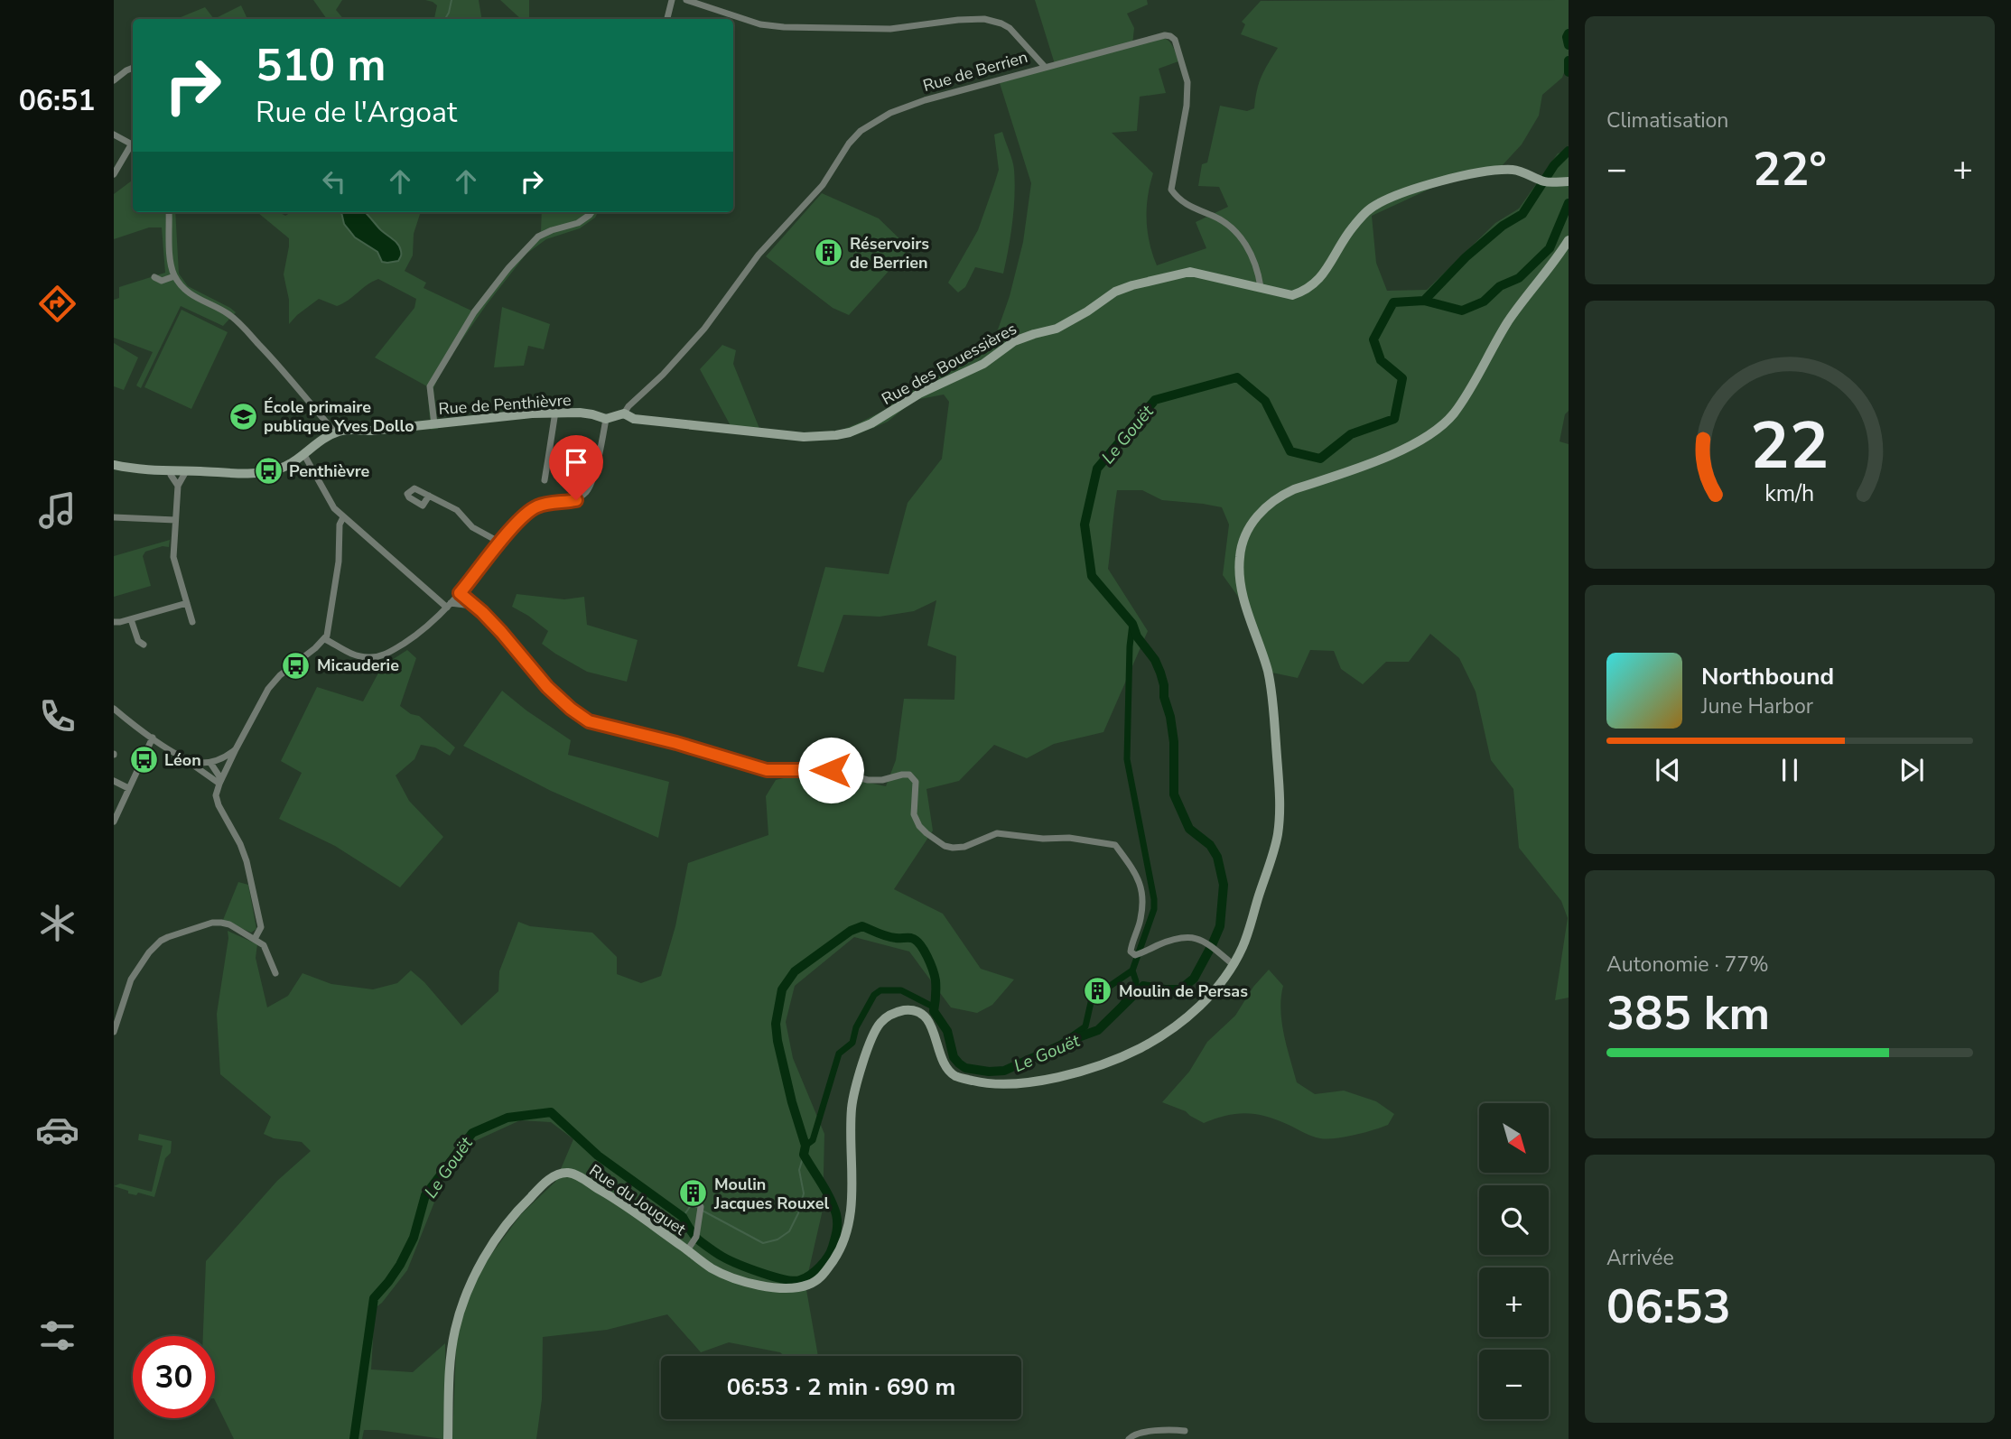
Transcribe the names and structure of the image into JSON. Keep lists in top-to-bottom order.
{
  "streets": {
    "street": [
      "Rue de Berrien",
      "Rue des Bouessières",
      "Rue de Penthièvre",
      "Rue du Jouguet"
    ]
  },
  "crossings": [
    ["Rue de Berrien", "Rue des Bouessières"]
  ],
  "water": ["Le Gouët"],
  "places": {
    "building": ["Réservoirs de Berrien", "Moulin de Persas", "Moulin Jacques Rouxel"],
    "school or university": ["École primaire publique Yves Dollo"],
    "bus stop": ["Penthièvre", "Micauderie", "Léon"]
  },
  "north": "bottom right",
  "page": {
    "tabs": "06:51",
    "tile": [
      "Climatisation",
      ["Autonomie · 77%", "385 km"],
      ["Arrivée", "06:53"]
    ],
    "turn": ["510 m", "Rue de l'Argoat"],
    "heat": ["−", "22°", "+"],
    "song": ["Northbound", "June Harbor"],
    "map_buttons": ["+", "−"],
    "limit": "30",
    "trip": "06:53 · 2 min · 690 m",
    "gauge": ["22", "km/h"]
  }
}
